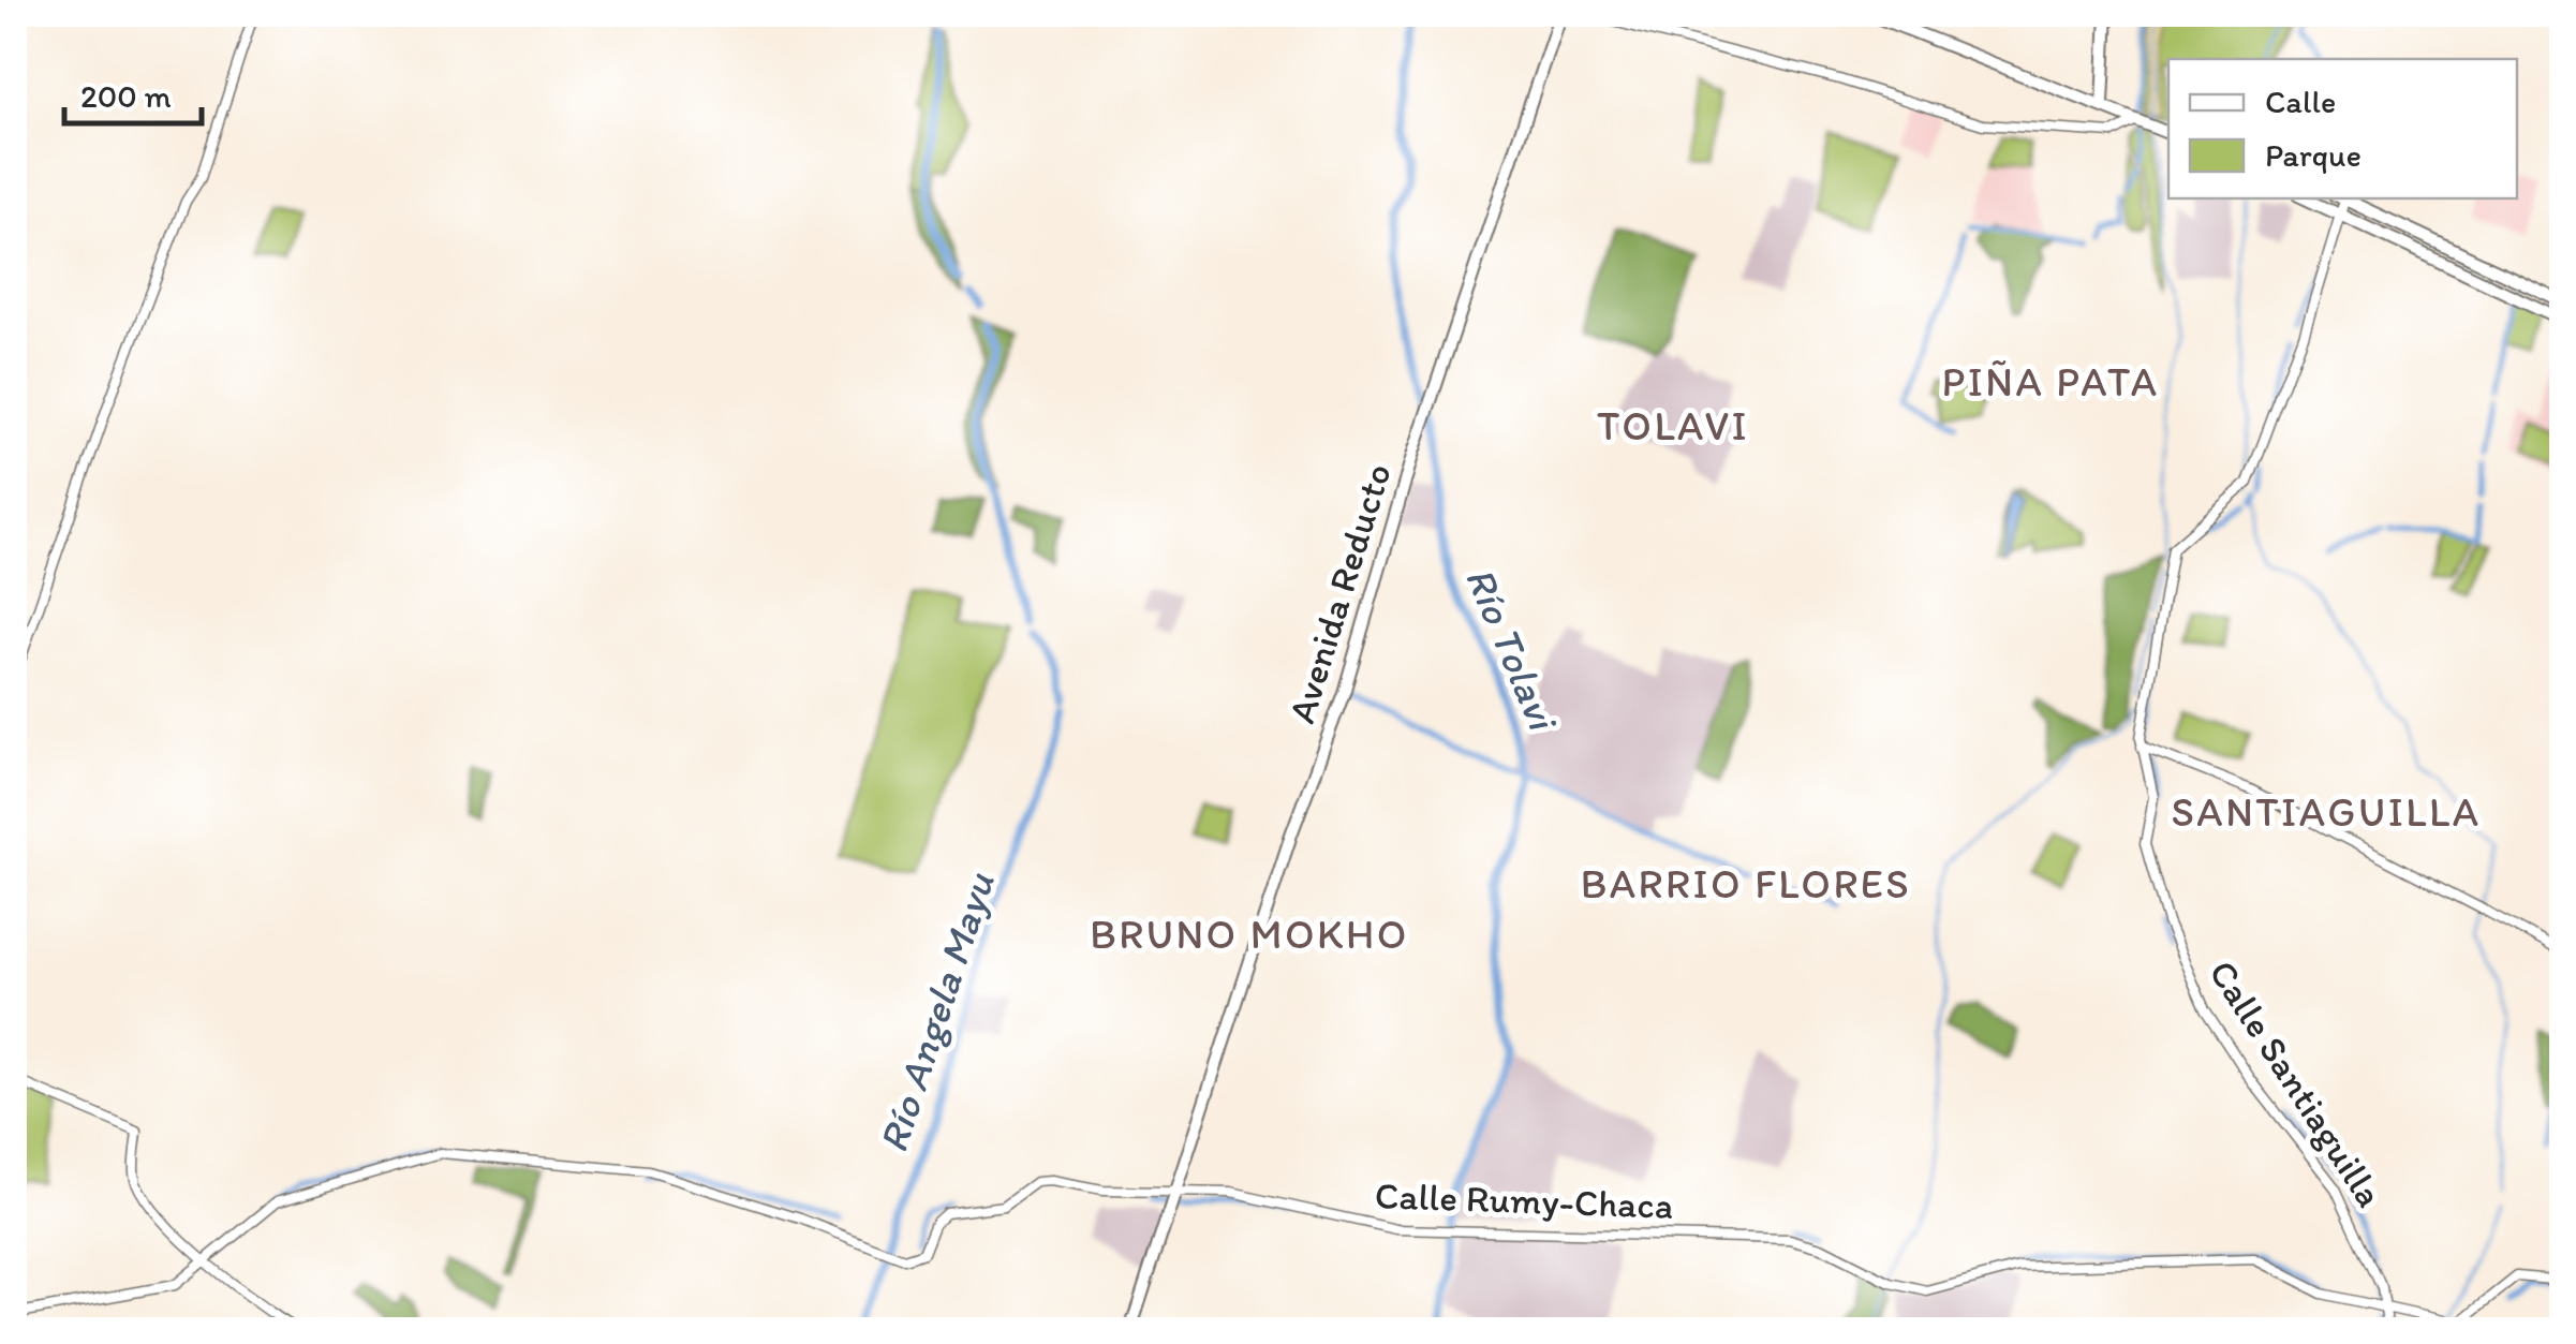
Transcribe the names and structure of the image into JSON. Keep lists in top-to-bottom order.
{
  "streets": {
    "main road": ["Avenida Reducto"],
    "street": ["Calle Santiaguilla", "Calle Rumy-Chaca"]
  },
  "crossings": [
    ["Avenida Reducto", "Calle Rumy-Chaca"],
    ["Calle Santiaguilla", "Calle Rumy-Chaca"]
  ],
  "districts": [
    "PIÑA PATA",
    "TOLAVI",
    "SANTIAGUILLA",
    "BARRIO FLORES",
    "BRUNO MOKHO"
  ],
  "water": ["Río Tolavi", "Río Angela Mayu"],
  "legend": ["Calle", "Parque"],
  "scale_bar": "200 m"
}
